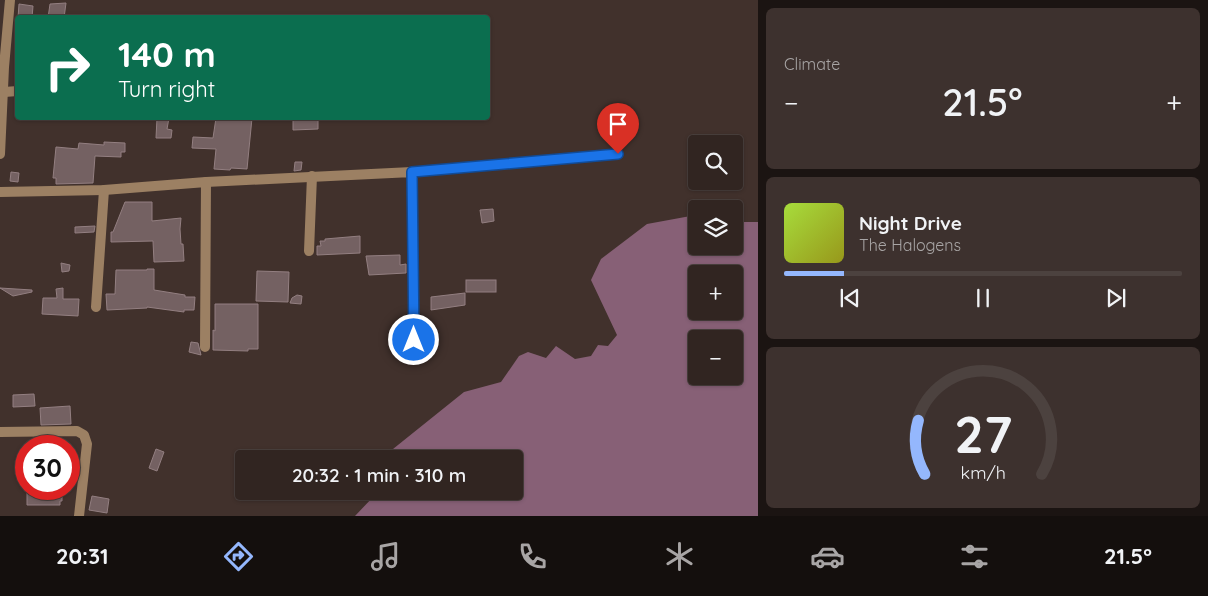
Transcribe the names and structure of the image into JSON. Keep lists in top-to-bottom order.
{
  "page": {
    "tile": "Climate",
    "turn": ["140 m", "Turn right"],
    "heat": ["−", "21.5°", "+"],
    "map_buttons": ["+", "−"],
    "song": ["Night Drive", "The Halogens"],
    "limit": "30",
    "trip": "20:32 · 1 min · 310 m",
    "tabs": ["20:31", "21.5°"],
    "gauge": ["27", "km/h"]
  }
}
